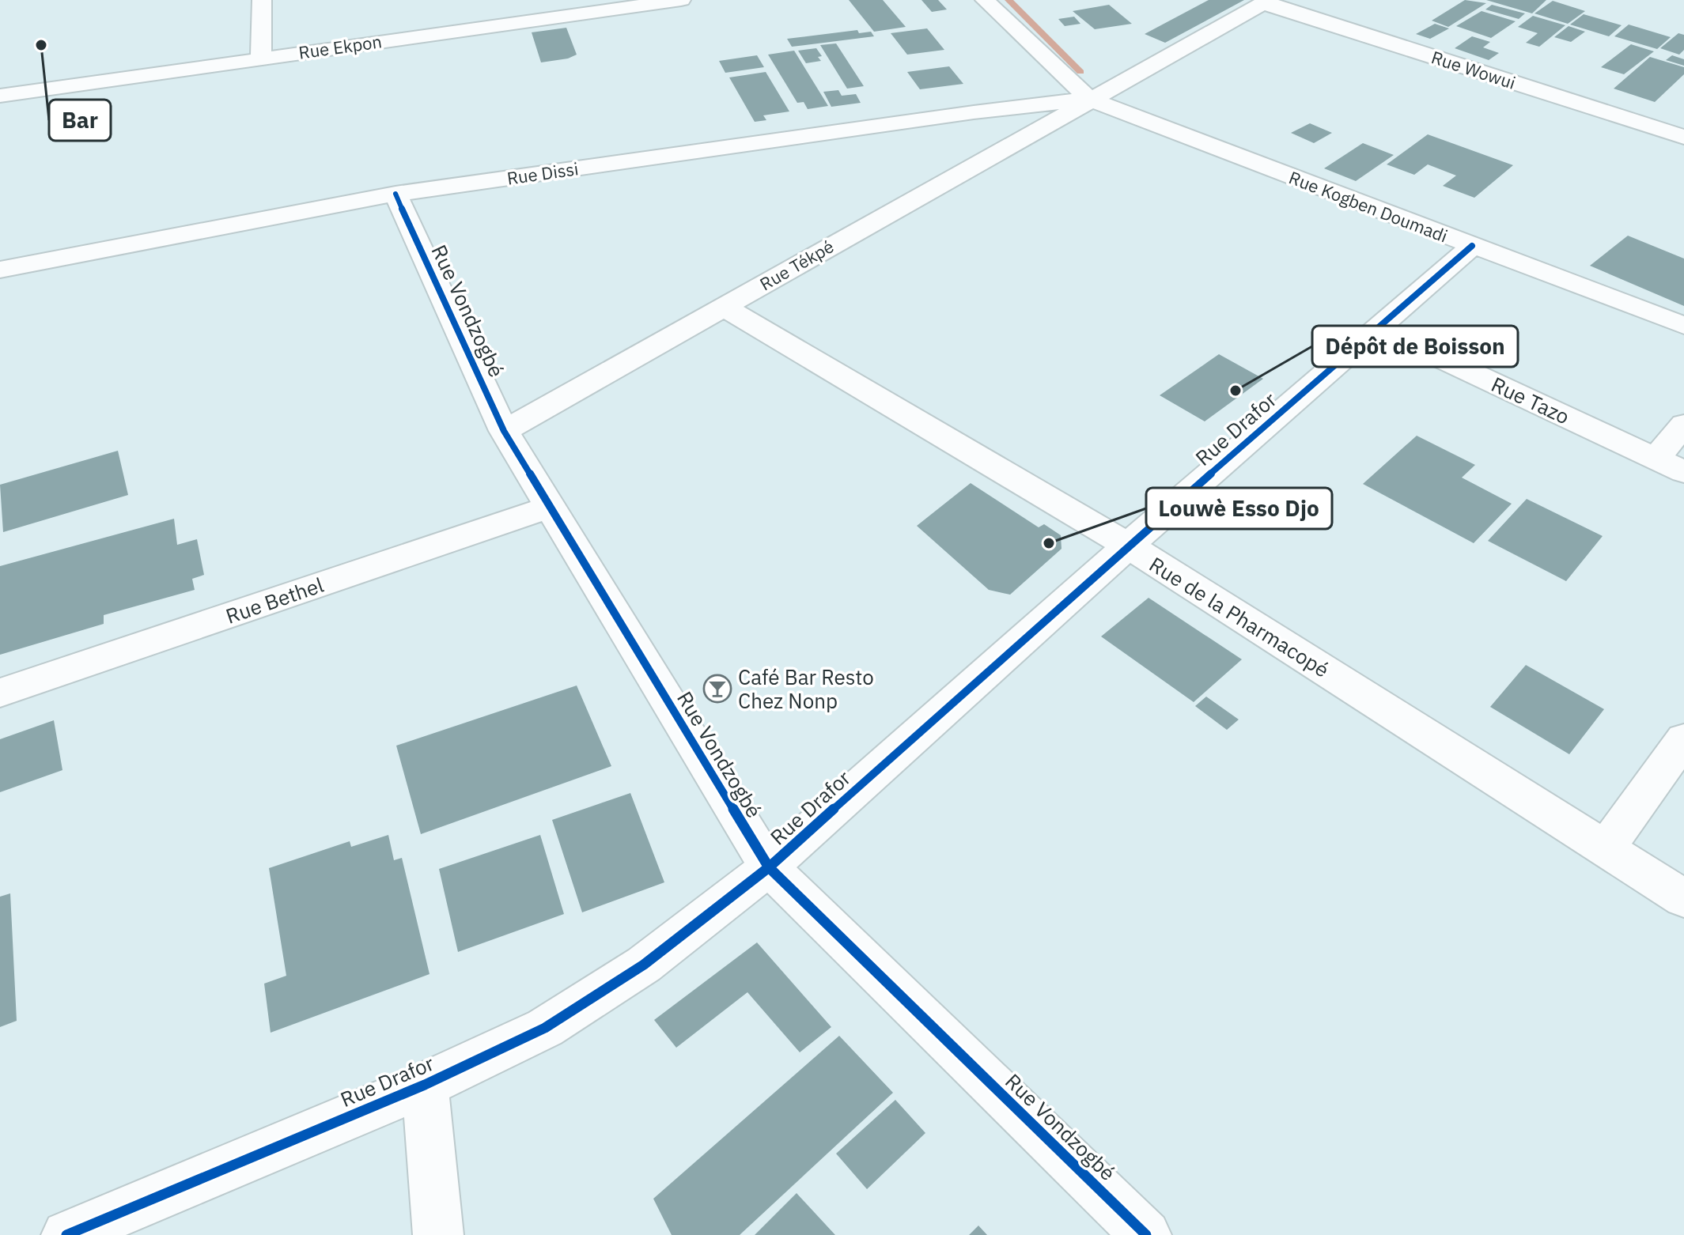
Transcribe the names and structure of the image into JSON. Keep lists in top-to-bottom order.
{
  "streets": {
    "street": [
      "Rue Ekpon",
      "Rue Wowui",
      "Rue Dissi",
      "Rue Kogben Doumadi",
      "Rue Tékpé",
      "Rue Vondzogbé",
      "Rue Tazo",
      "Rue Drafor",
      "Rue Bethel",
      "Rue de la Pharmacopé"
    ]
  },
  "crossings": [
    ["Rue Wowui", "Rue Tékpé"],
    ["Rue Dissi", "Rue Kogben Doumadi"],
    ["Rue Dissi", "Rue Tékpé"],
    ["Rue Dissi", "Rue Vondzogbé"],
    ["Rue Kogben Doumadi", "Rue Tékpé"],
    ["Rue Kogben Doumadi", "Rue Drafor"],
    ["Rue Tékpé", "Rue Vondzogbé"],
    ["Rue Tékpé", "Rue de la Pharmacopé"],
    ["Rue Vondzogbé", "Rue Drafor"],
    ["Rue Vondzogbé", "Rue Bethel"],
    ["Rue Tazo", "Rue Drafor"],
    ["Rue Drafor", "Rue de la Pharmacopé"]
  ],
  "places": {
    "other": ["Bar", "Dépôt de Boisson", "Louwè Esso Djo"],
    "bar": ["Café Bar Resto Chez Nonp"]
  }
}
